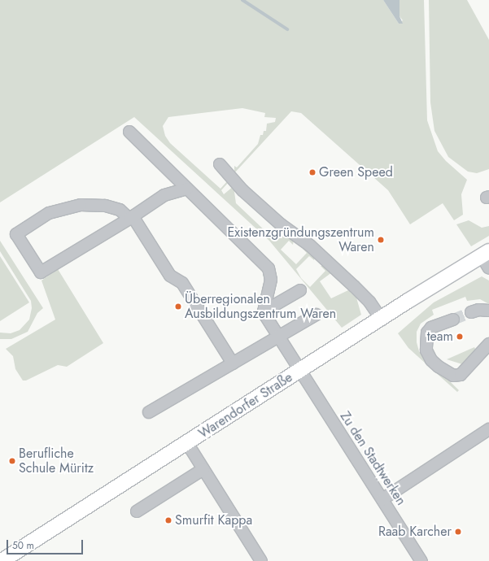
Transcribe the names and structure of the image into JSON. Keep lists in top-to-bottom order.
{
  "streets": {
    "main road": ["Warendorfer Straße"],
    "street": ["Zu den Stadtwerken"]
  },
  "crossings": [
    ["Warendorfer Straße", "Zu den Stadtwerken"]
  ],
  "places": [
    "Green Speed",
    "Existenzgründungszentrum Waren",
    "Überregionalen Ausbildungszentrum Waren",
    "team",
    "Berufliche Schule Müritz",
    "Smurfit Kappa",
    "Raab Karcher"
  ],
  "scale_bar": "50 m"
}
